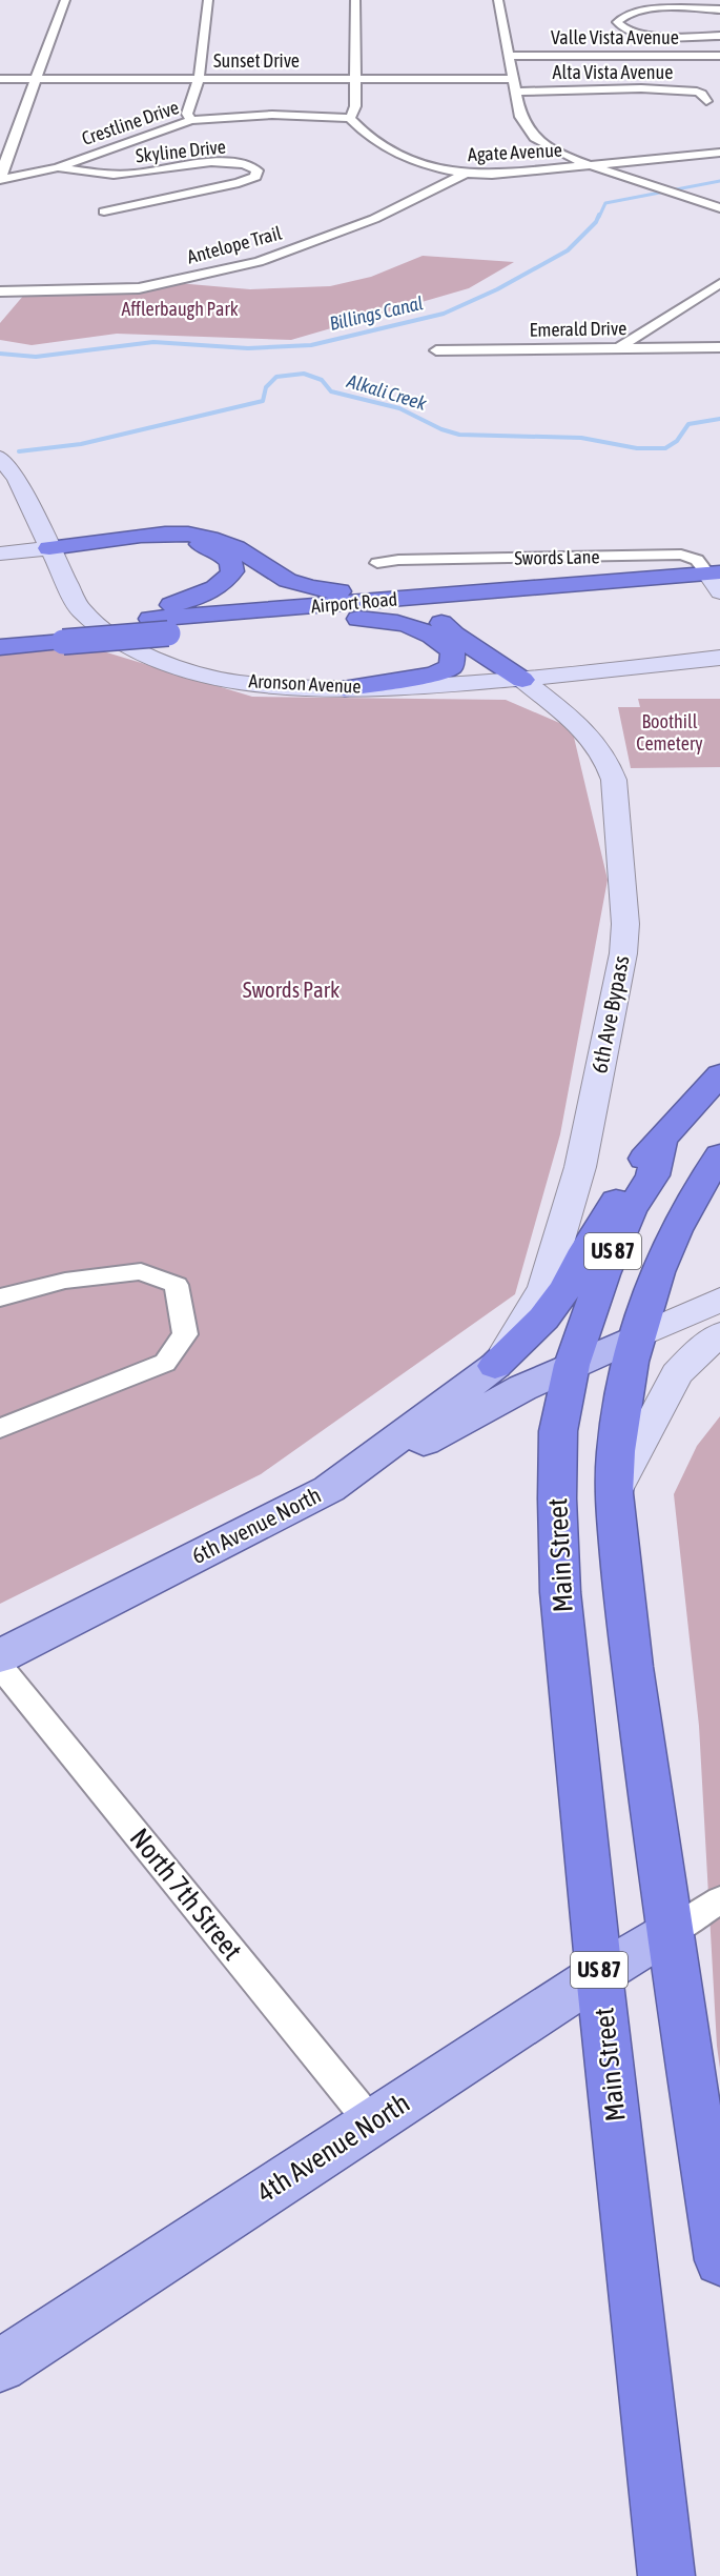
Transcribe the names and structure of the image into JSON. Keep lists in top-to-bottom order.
{
  "streets": {
    "highway": ["Airport Road", "US 87", "Main Street"],
    "main road": [
      "Aronson Avenue",
      "6th Ave Bypass",
      "6th Avenue North",
      "4th Avenue North"
    ],
    "street": [
      "Valle Vista Avenue",
      "Sunset Drive",
      "Alta Vista Avenue",
      "Crestline Drive",
      "Skyline Drive",
      "Agate Avenue",
      "Antelope Trail",
      "Emerald Drive",
      "Swords Lane",
      "North 7th Street"
    ]
  },
  "crossings": [
    ["Crestline Drive", "Skyline Drive"],
    ["Crestline Drive", "Agate Avenue"],
    ["Agate Avenue", "Antelope Trail"],
    ["Swords Lane", "Airport Road"],
    ["Aronson Avenue", "6th Ave Bypass"],
    ["6th Ave Bypass", "6th Avenue North"],
    ["US 87", "Main Street"],
    ["US 87", "4th Avenue North"],
    ["Main Street", "4th Avenue North"],
    ["North 7th Street", "4th Avenue North"]
  ],
  "water": ["Billings Canal", "Alkali Creek"],
  "parks": ["Afflerbaugh Park", "Boothill Cemetery", "Swords Park"]
}
